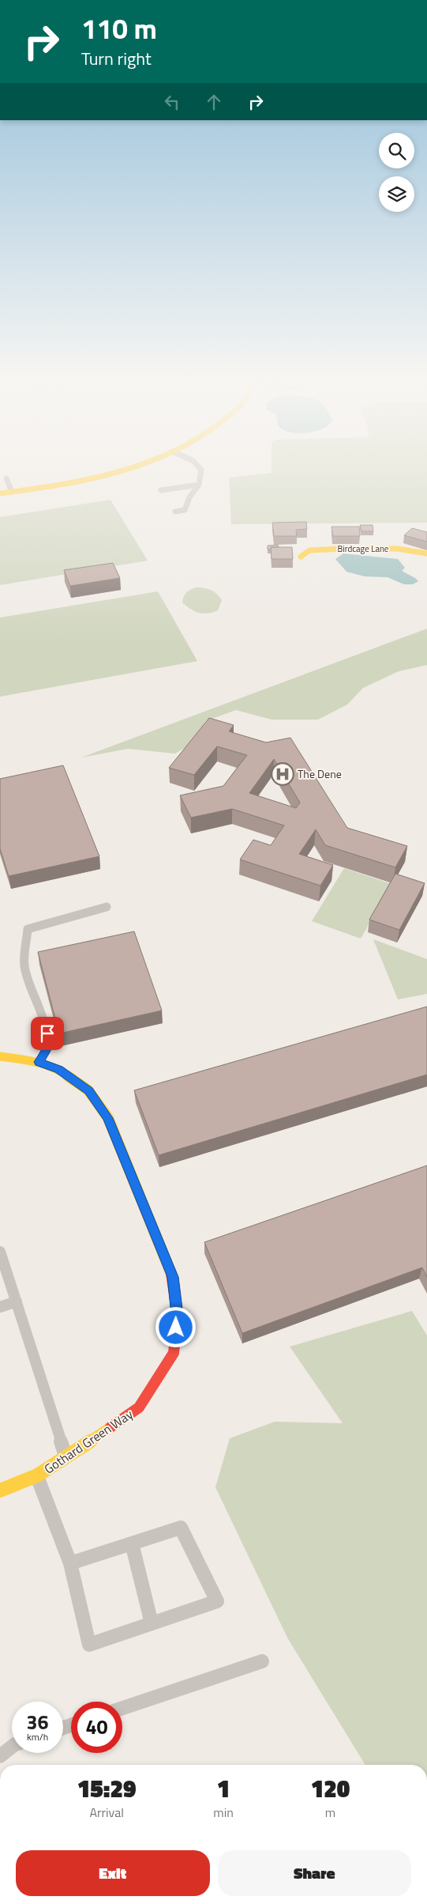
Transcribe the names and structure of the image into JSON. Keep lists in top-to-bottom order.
{
  "streets": {
    "street": ["Birdcage Lane", "Gothard Green Way"]
  },
  "places": {
    "hospital": ["The Dene"]
  },
  "page": {
    "turn": ["110 m", "Turn right"],
    "speed": "36 km/h",
    "limit": "40",
    "eta": [
      "15:29",
      "Arrival",
      "1",
      "min",
      "120",
      "m"
    ],
    "buttons": ["Exit", "Share"]
  }
}
